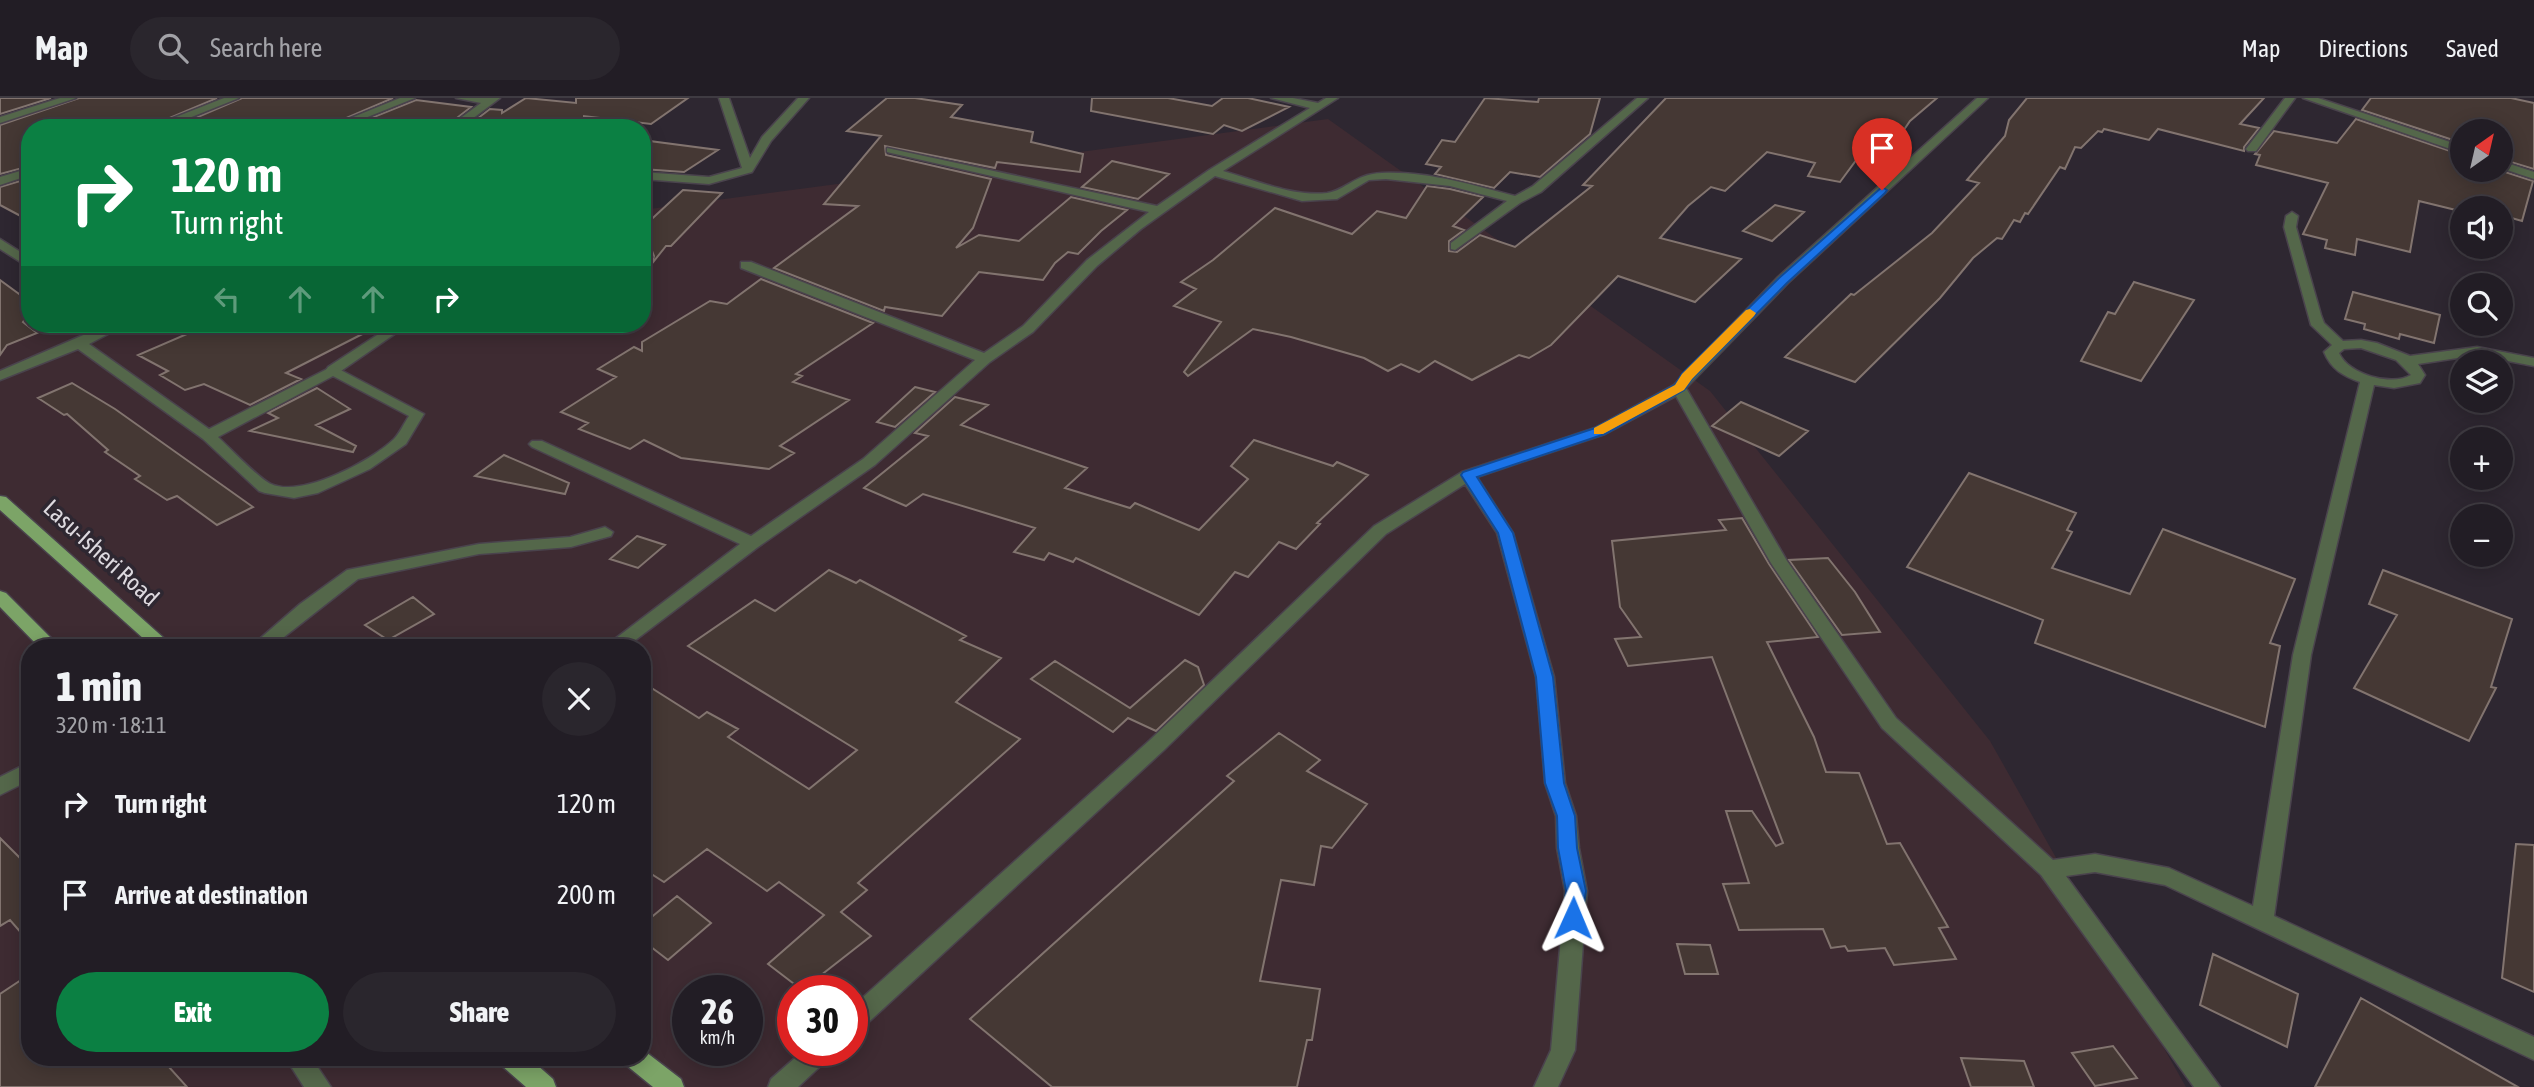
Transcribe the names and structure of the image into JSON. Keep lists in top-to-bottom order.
{
  "streets": {
    "main road": ["Lasu-Isheri Road"]
  },
  "north": "top right",
  "page": {
    "header": "Map",
    "search": "Search here",
    "nav": ["Map", "Directions", "Saved"],
    "map_buttons": ["+", "−"],
    "turn": ["120 m", "Turn right"],
    "heading": ["1 min", "320 m · 18:11"],
    "list": [
      {
        "name": "Turn right",
        "value": "120 m"
      },
      {
        "name": "Arrive at destination",
        "value": "200 m"
      }
    ],
    "buttons": ["Exit", "Share"],
    "speed": "26 km/h",
    "limit": "30"
  }
}
